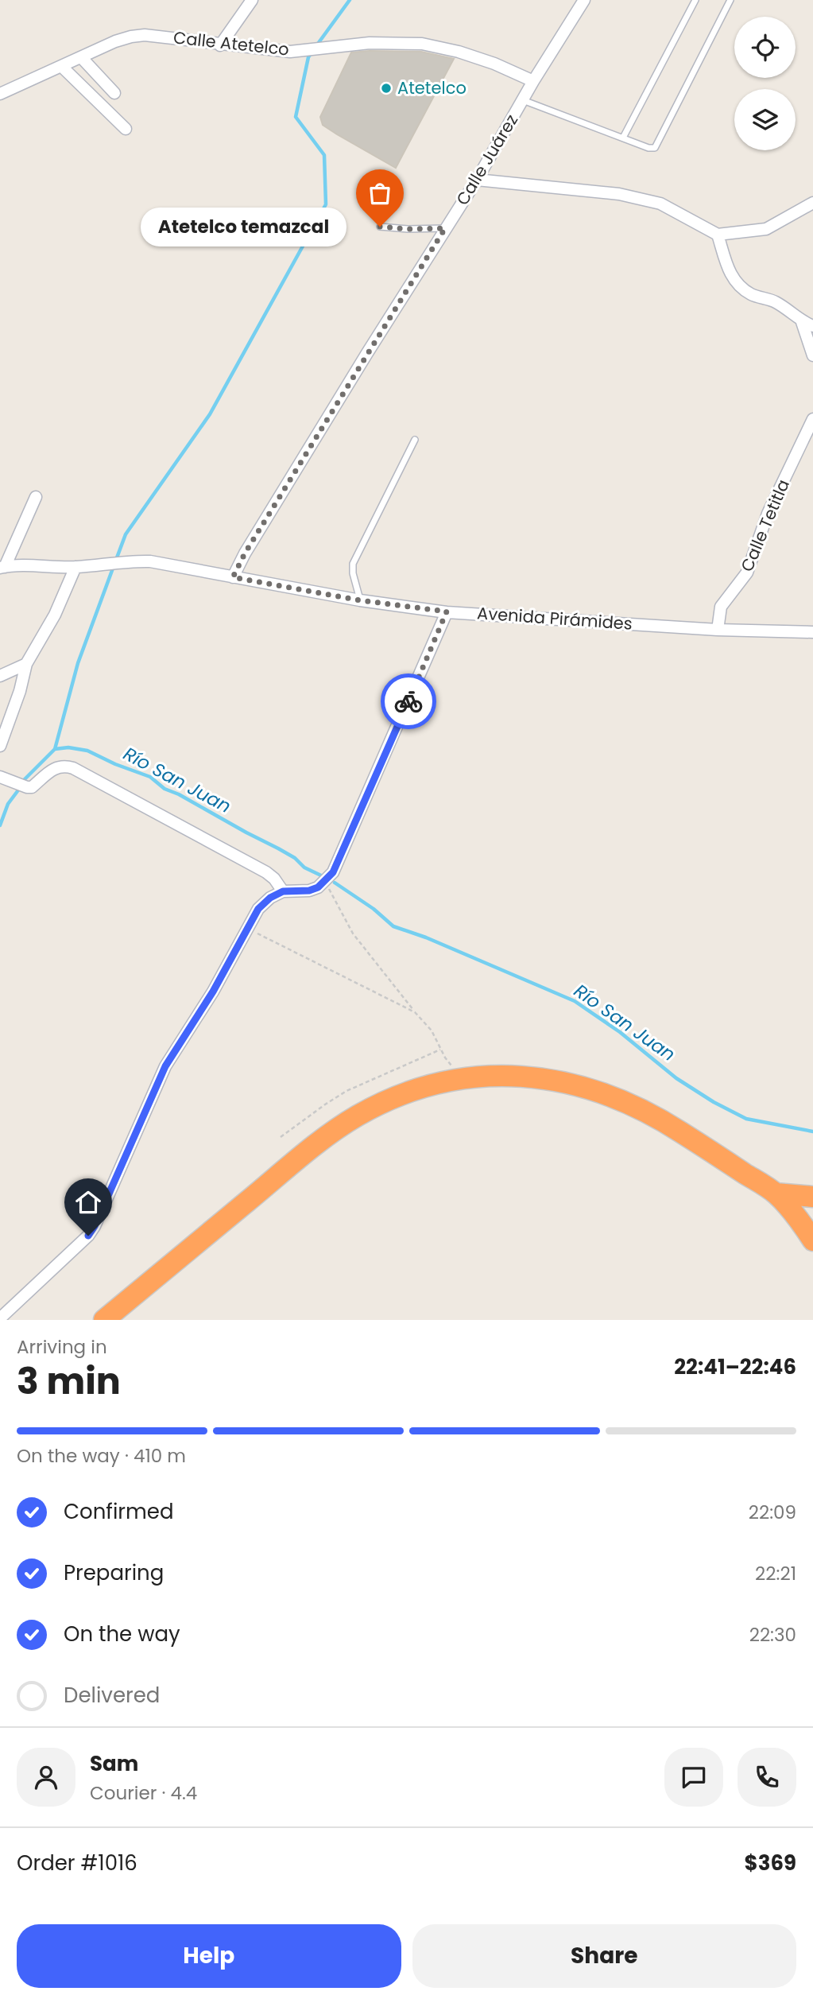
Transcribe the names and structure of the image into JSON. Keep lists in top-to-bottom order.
{
  "streets": {
    "street": [
      "Calle Atetelco",
      "Calle Juárez",
      "Calle Tetitla",
      "Avenida Pirámides"
    ]
  },
  "crossings": [
    ["Calle Atetelco", "Calle Juárez"],
    ["Calle Juárez", "Avenida Pirámides"],
    ["Calle Tetitla", "Avenida Pirámides"]
  ],
  "water": ["Río San Juan"],
  "places": ["Atetelco", "Atetelco temazcal"],
  "page": {
    "bubble": "Atetelco temazcal",
    "heading": ["3 min", "Arriving in", "22:41–22:46"],
    "panel": [
      "Sam",
      "Courier · 4.4",
      "Order #1016",
      "$369"
    ],
    "bar": "On the way · 410 m",
    "list": [
      ["Confirmed", "22:09"],
      ["Preparing", "22:21"],
      ["On the way", "22:30"],
      "Delivered"
    ],
    "buttons": ["Help", "Share"]
  }
}
